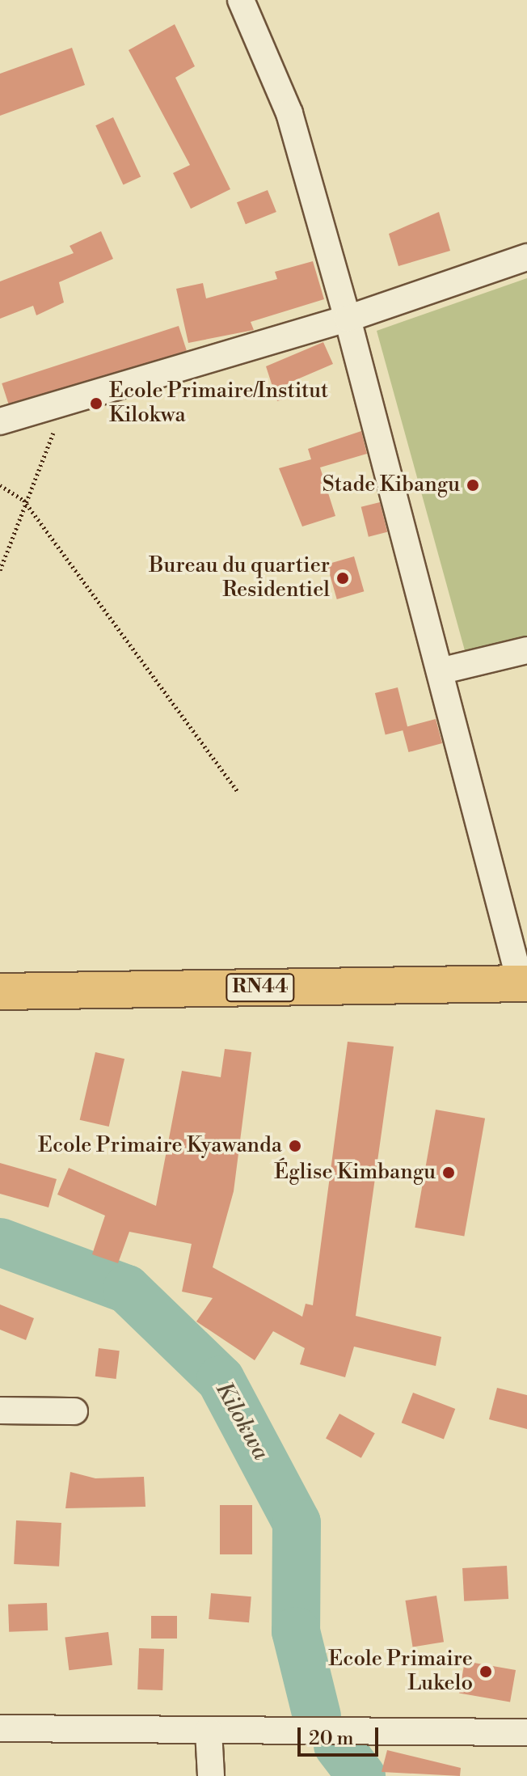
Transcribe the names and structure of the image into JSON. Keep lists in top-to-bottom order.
{
  "streets": {
    "main road": ["RN44"]
  },
  "water": ["Kilokwa"],
  "places": [
    "Ecole Primaire/Institut Kilokwa",
    "Stade Kibangu",
    "Bureau du quartier Residentiel",
    "Ecole Primaire Kyawanda",
    "Église Kimbangu",
    "Ecole Primaire Lukelo"
  ],
  "scale_bar": "20 m"
}
